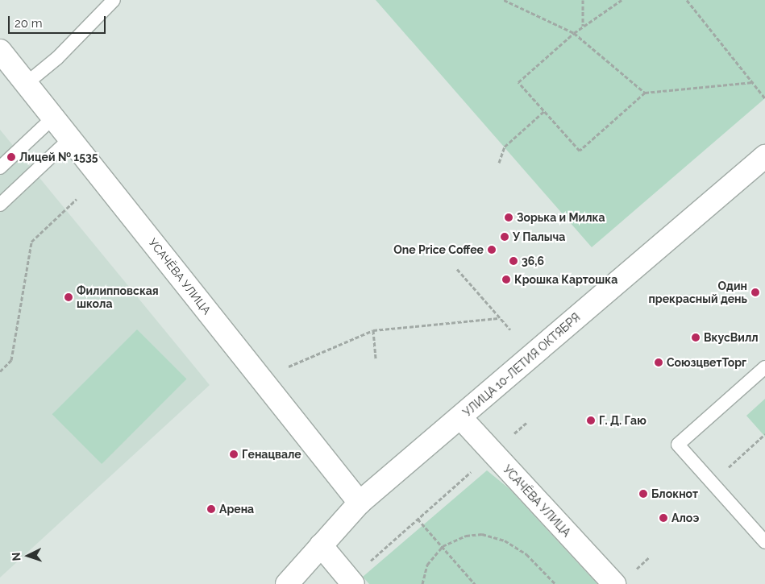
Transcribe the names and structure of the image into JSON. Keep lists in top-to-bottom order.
{
  "streets": {
    "street": ["УСАЧЁВА УЛИЦА", "УЛИЦА 10-ЛЕТИЯ ОКТЯБРЯ"]
  },
  "crossings": [
    ["УСАЧЁВА УЛИЦА", "УЛИЦА 10-ЛЕТИЯ ОКТЯБРЯ"]
  ],
  "places": [
    "Лицей № 1535",
    "Зорька и Милка",
    "У Палыча",
    "One Price Coffee",
    "36,6",
    "Крошка Картошка",
    "Один прекрасный день",
    "Филипповская школа",
    "ВкусВилл",
    "СоюзцветТорг",
    "Г. Д. Гаю",
    "Генацвале",
    "Блокнот",
    "Арена",
    "Алоэ"
  ],
  "scale_bar": "20 m",
  "north": "left"
}
